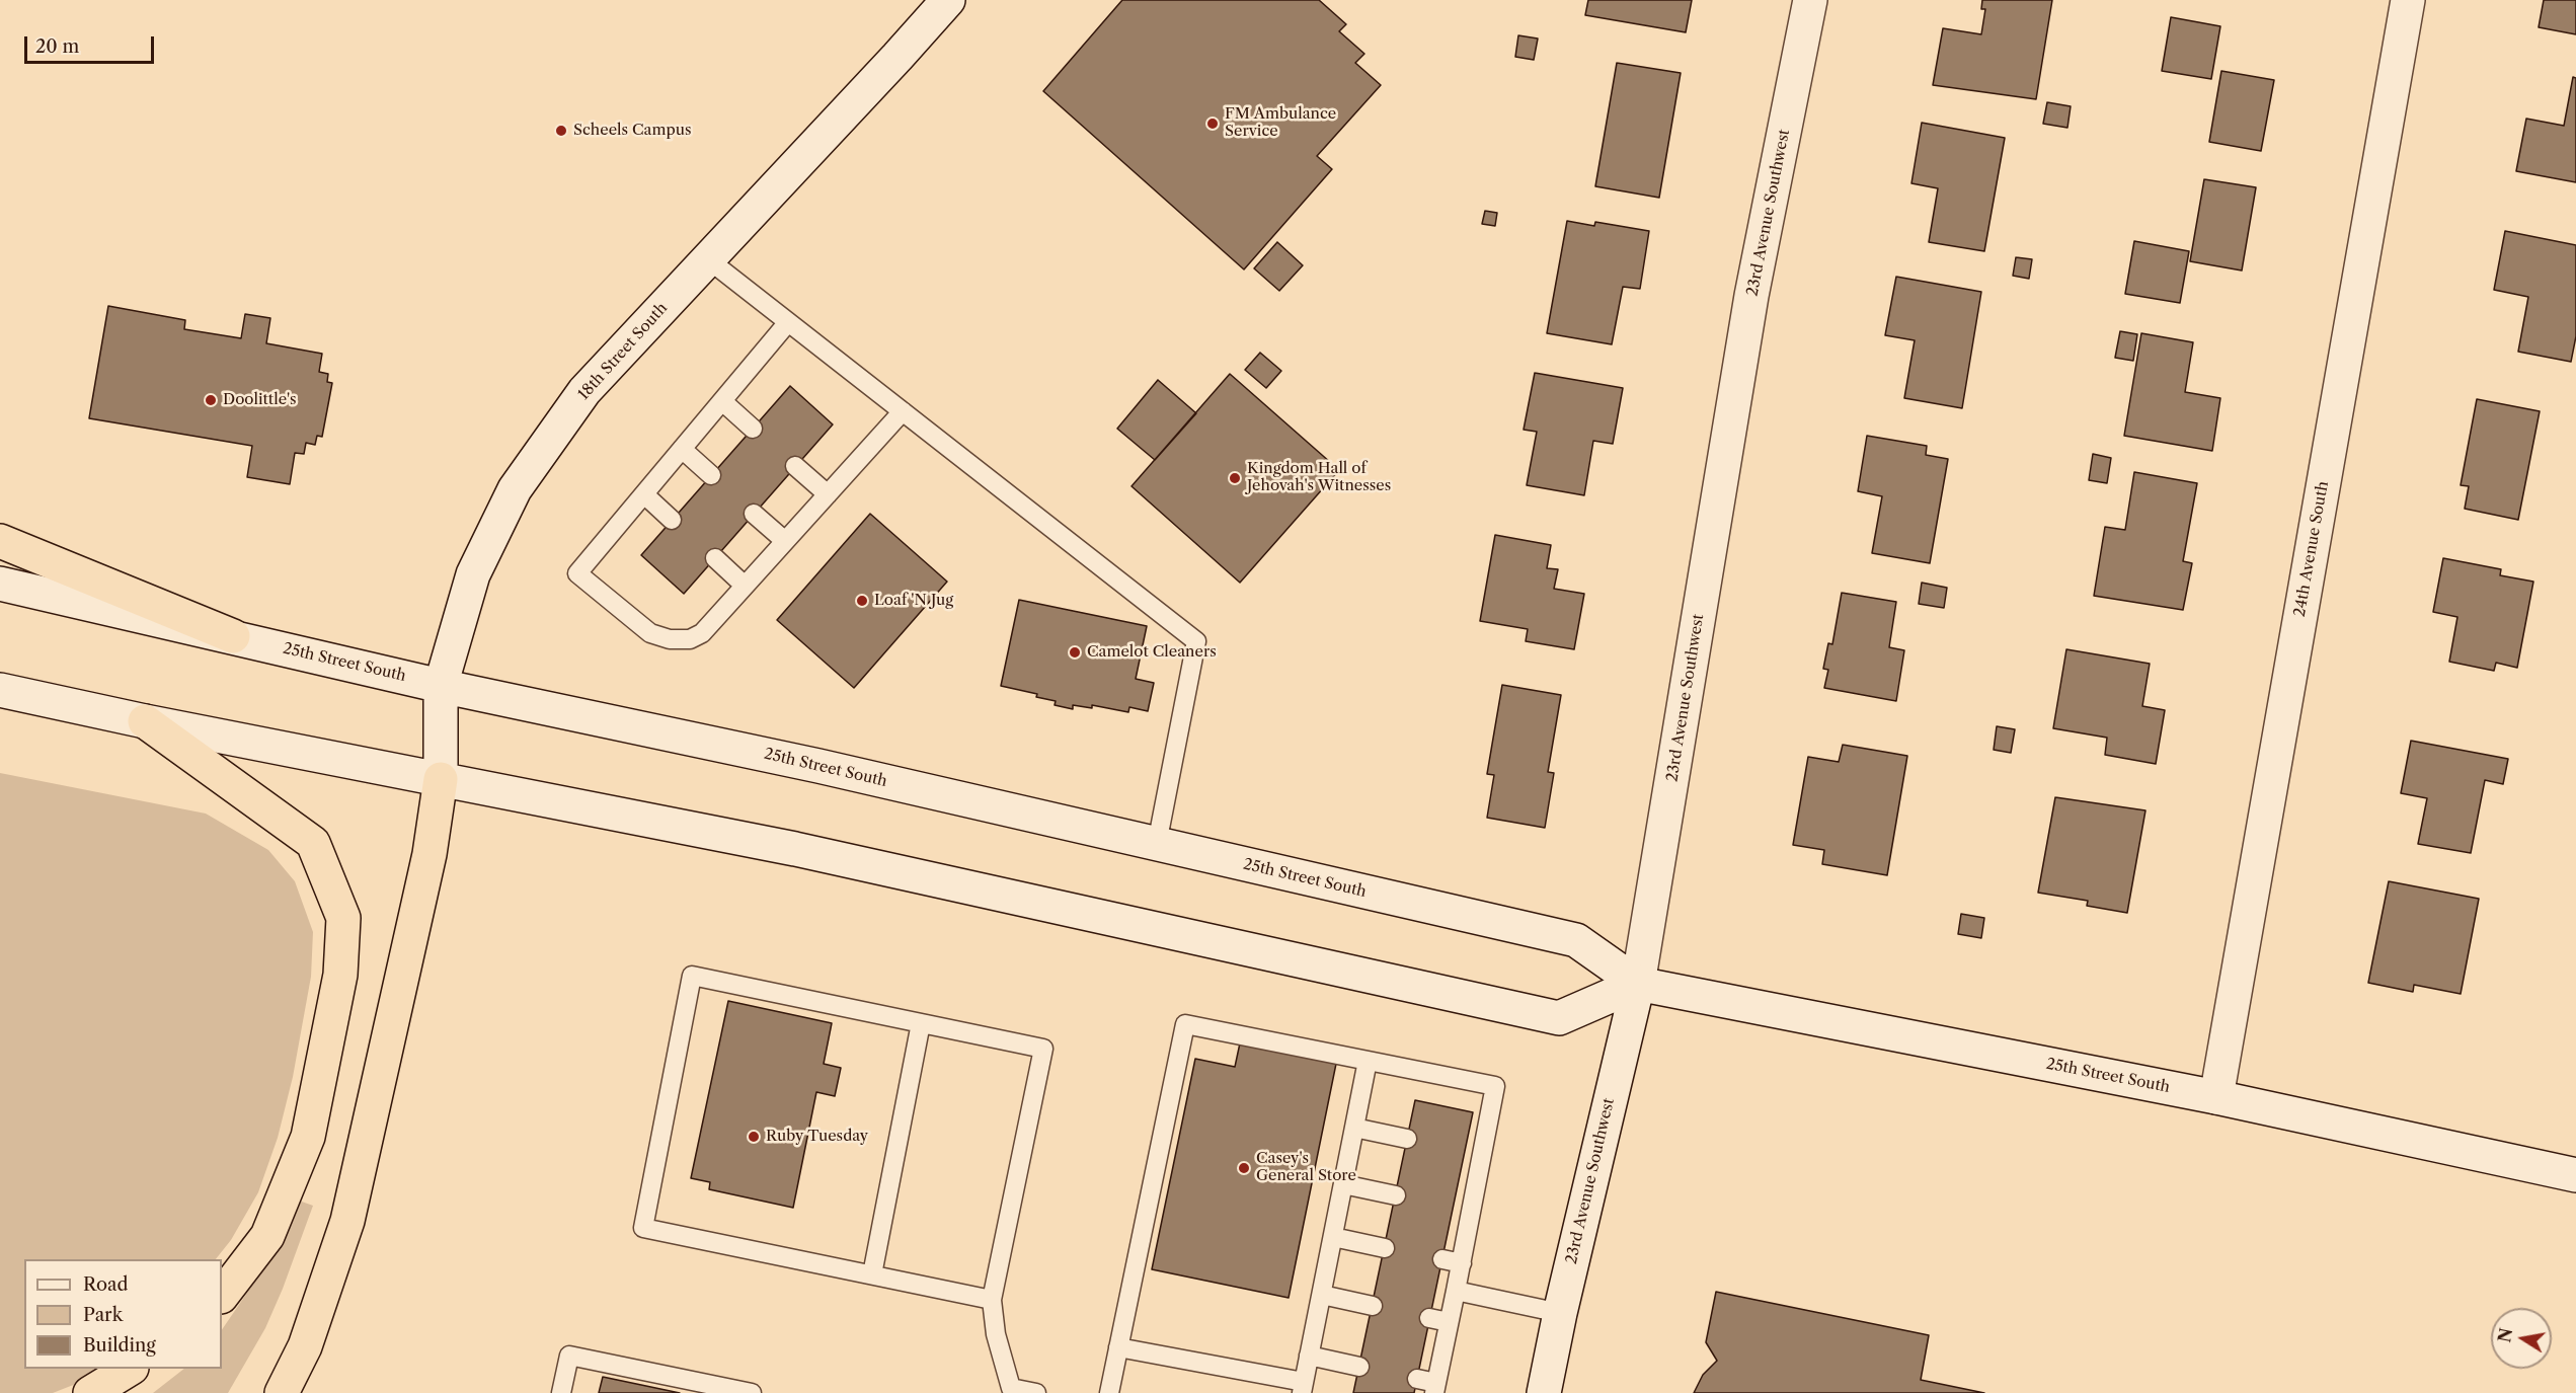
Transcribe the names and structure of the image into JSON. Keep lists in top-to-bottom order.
{
  "streets": {
    "main road": [
      "23rd Avenue Southwest",
      "18th Street South",
      "24th Avenue South",
      "25th Street South"
    ]
  },
  "crossings": [
    ["23rd Avenue Southwest", "25th Street South"],
    ["18th Street South", "25th Street South"],
    ["24th Avenue South", "25th Street South"]
  ],
  "places": [
    "FM Ambulance Service",
    "Scheels Campus",
    "Doolittle's",
    "Kingdom Hall of Jehovah's Witnesses",
    "Loaf 'N Jug",
    "Camelot Cleaners",
    "Ruby Tuesday",
    "Casey's General Store"
  ],
  "legend": ["Road", "Park", "Building"],
  "scale_bar": "20 m",
  "north": "left"
}
